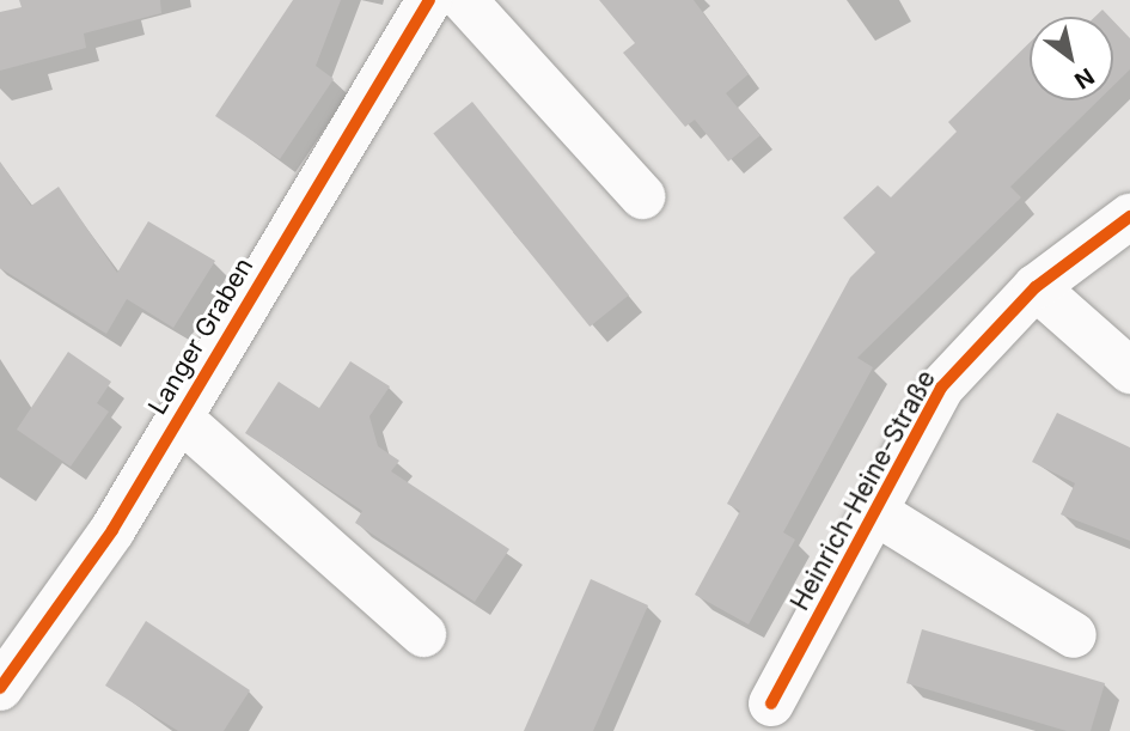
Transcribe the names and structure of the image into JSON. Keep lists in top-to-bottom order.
{
  "streets": {
    "street": ["Langer Graben", "Heinrich-Heine-Straße"]
  },
  "north": "bottom right"
}
